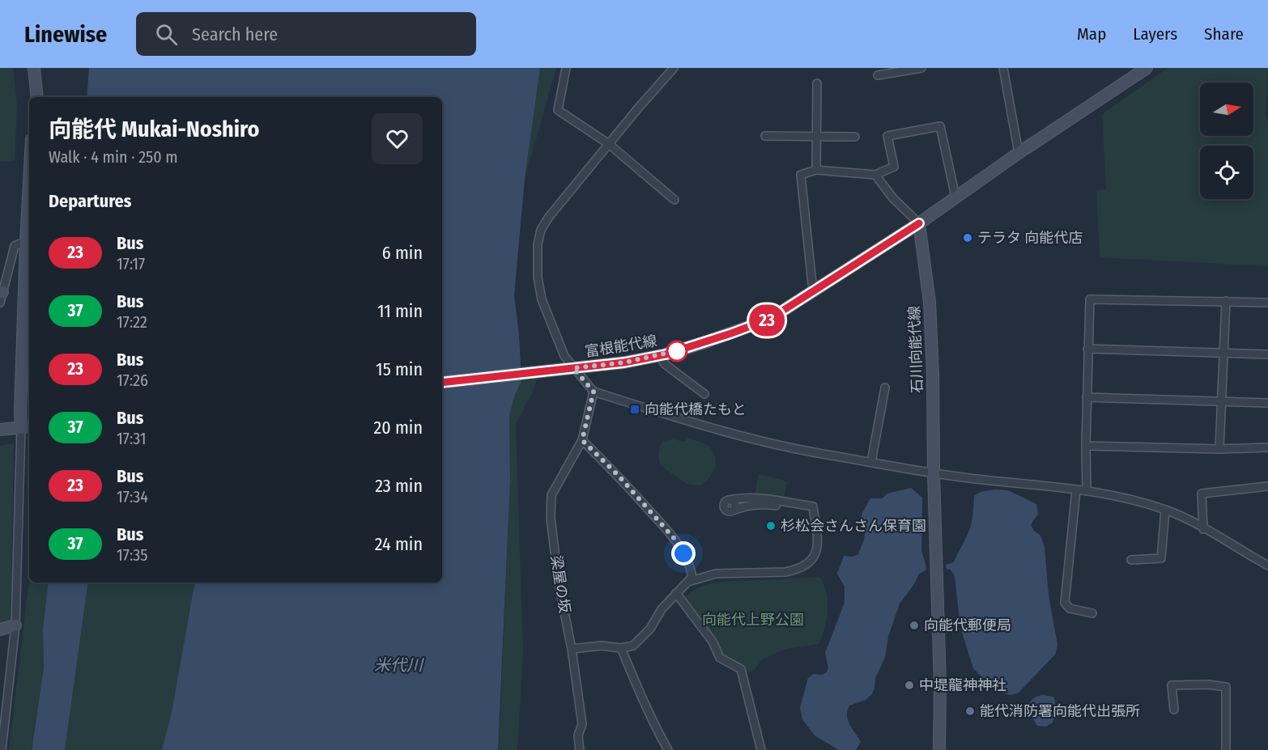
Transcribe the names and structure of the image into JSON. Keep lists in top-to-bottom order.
{
  "streets": {
    "main road": ["富根能代線", "石川向能代線"],
    "street": ["梁屋の坂"]
  },
  "crossings": [
    ["富根能代線", "石川向能代線"]
  ],
  "water": ["米代川"],
  "parks": ["向能代上野公園"],
  "places": {
    "other": [
      "テラタ 向能代店",
      "杉松会さんさん保育園",
      "向能代郵便局",
      "中堤龍神神社",
      "能代消防署向能代出張所"
    ],
    "transit": ["向能代橋たもと"]
  },
  "lines": ["bus line 23"],
  "north": "right",
  "page": {
    "header": "Linewise",
    "search": "Search here",
    "nav": ["Map", "Layers", "Share"],
    "on_map": "23",
    "heading": [
      ["向能代 Mukai-Noshiro", "Walk · 4 min · 250 m"],
      "Departures"
    ],
    "list": [
      {
        "mark": "23",
        "name": "Bus",
        "note": "17:17",
        "value": "6 min"
      },
      {
        "mark": "37",
        "name": "Bus",
        "note": "17:22",
        "value": "11 min"
      },
      {
        "mark": "23",
        "name": "Bus",
        "note": "17:26",
        "value": "15 min"
      },
      {
        "mark": "37",
        "name": "Bus",
        "note": "17:31",
        "value": "20 min"
      },
      {
        "mark": "23",
        "name": "Bus",
        "note": "17:34",
        "value": "23 min"
      },
      {
        "mark": "37",
        "name": "Bus",
        "note": "17:35",
        "value": "24 min"
      }
    ]
  }
}
